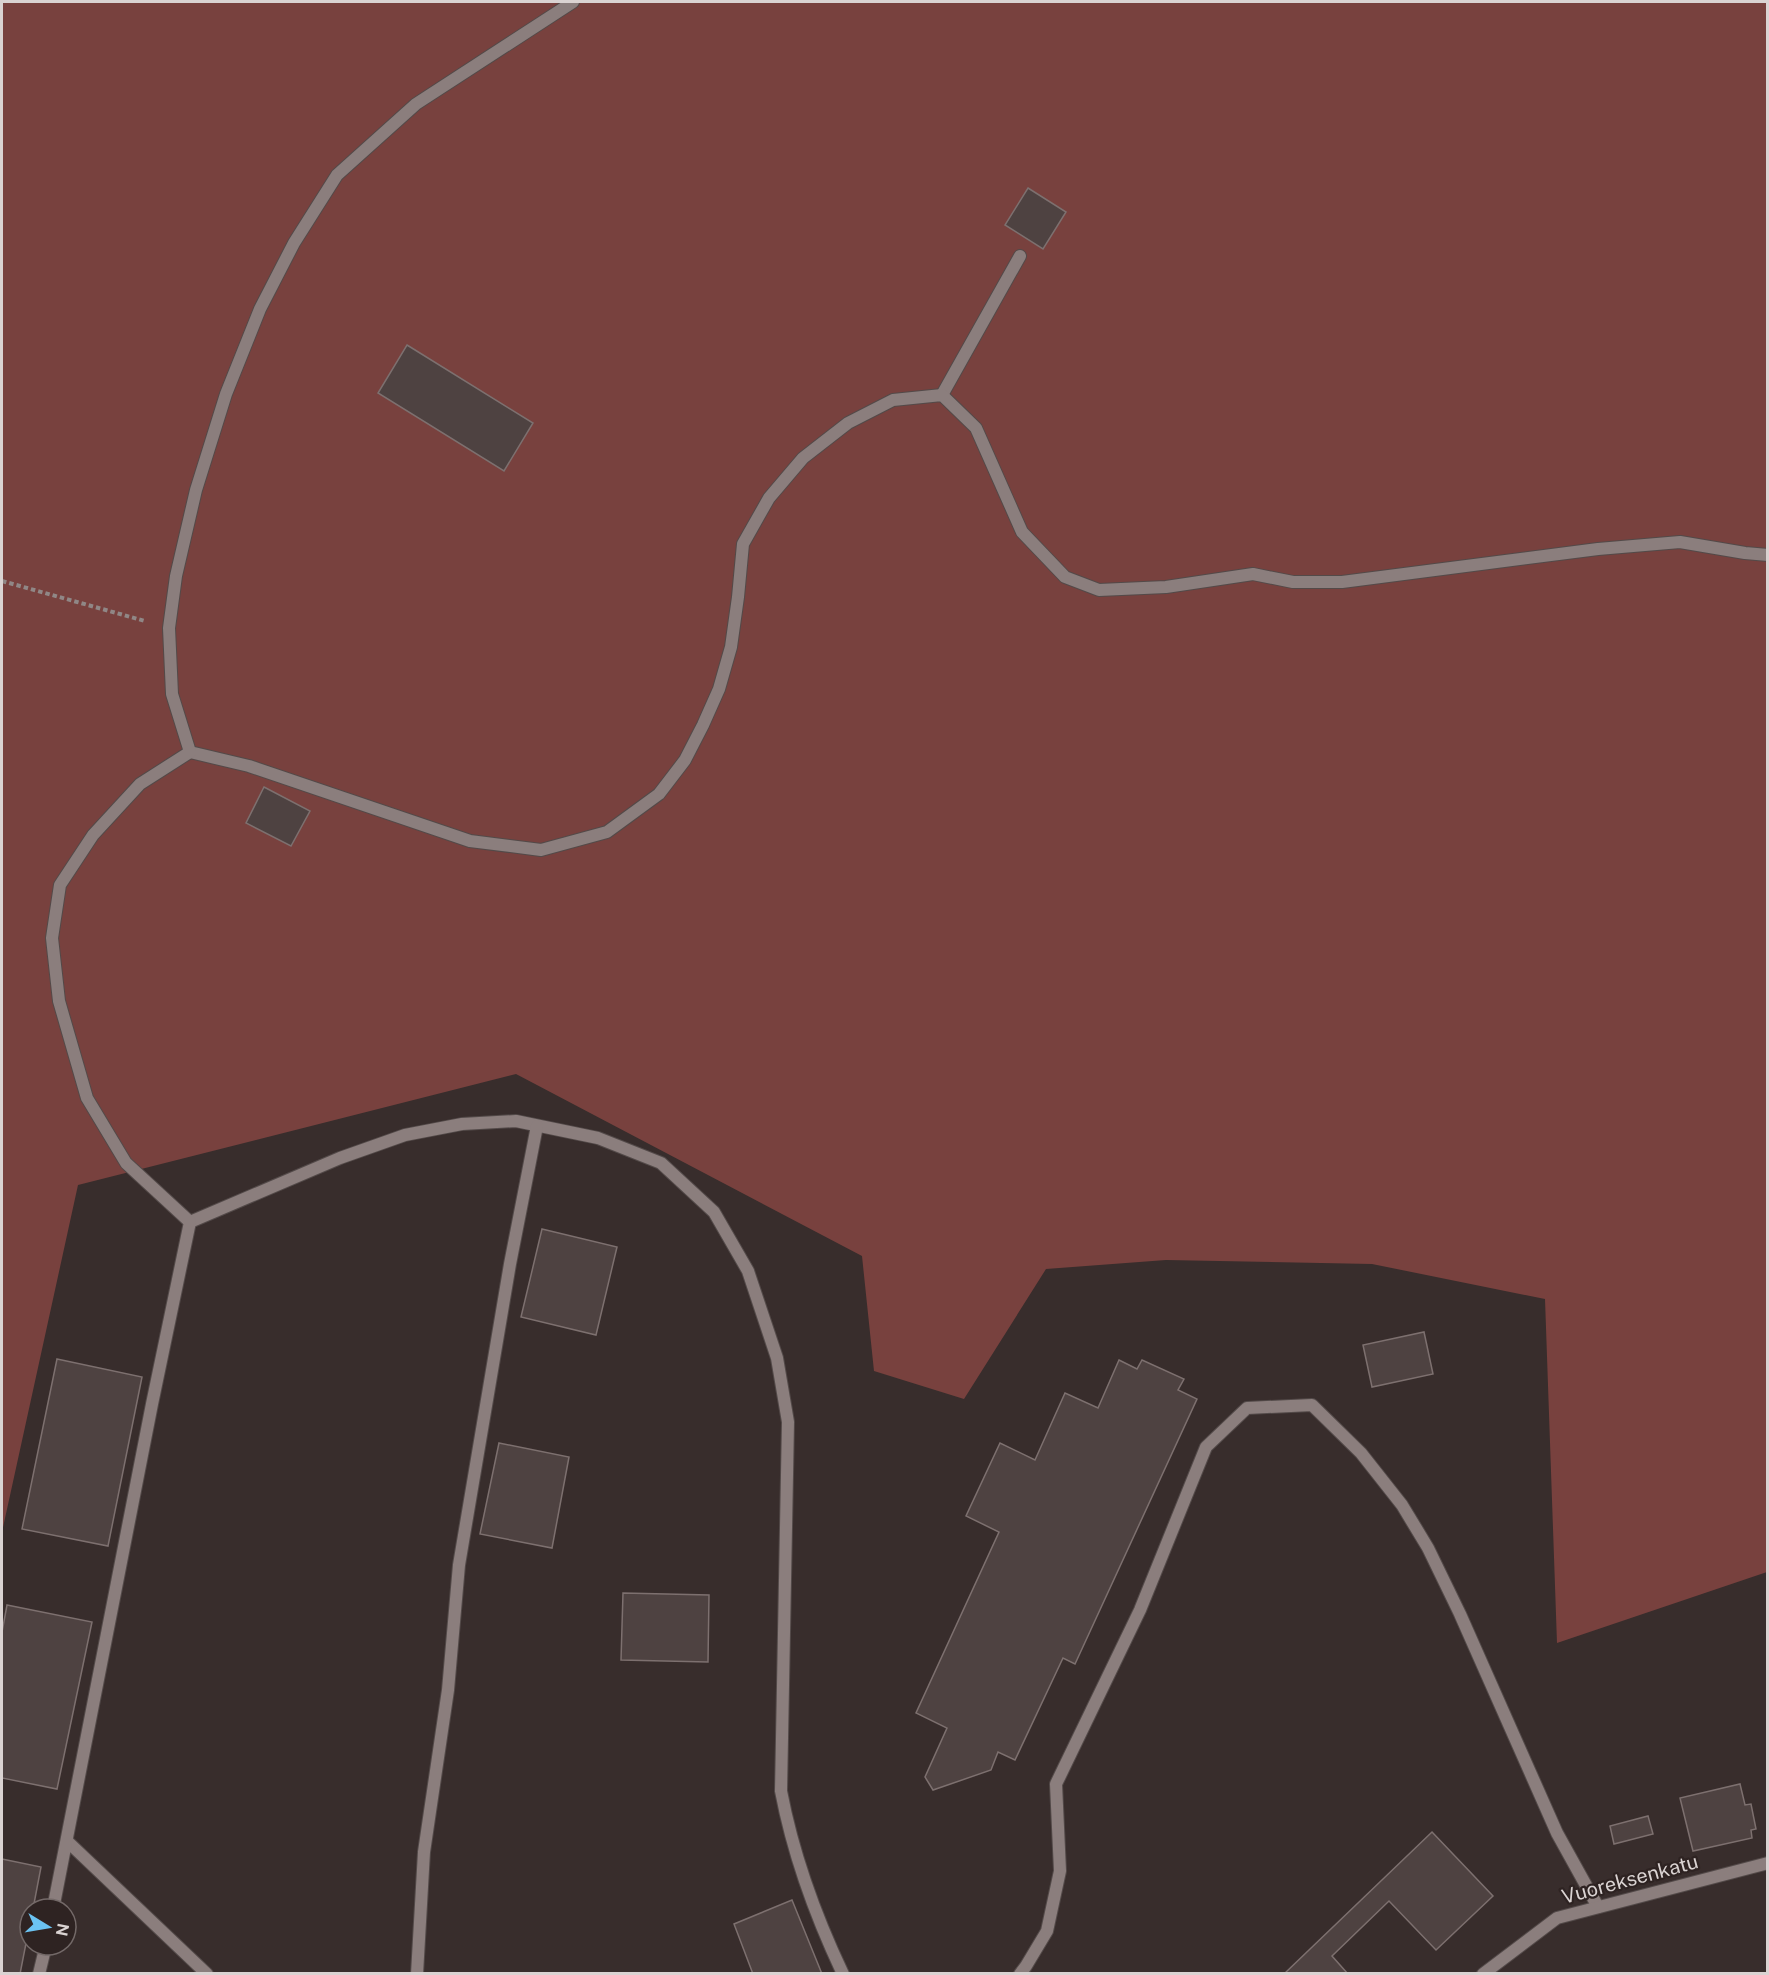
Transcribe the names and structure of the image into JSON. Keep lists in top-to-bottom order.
{
  "streets": {
    "street": ["Vuoreksenkatu"]
  },
  "north": "right"
}
